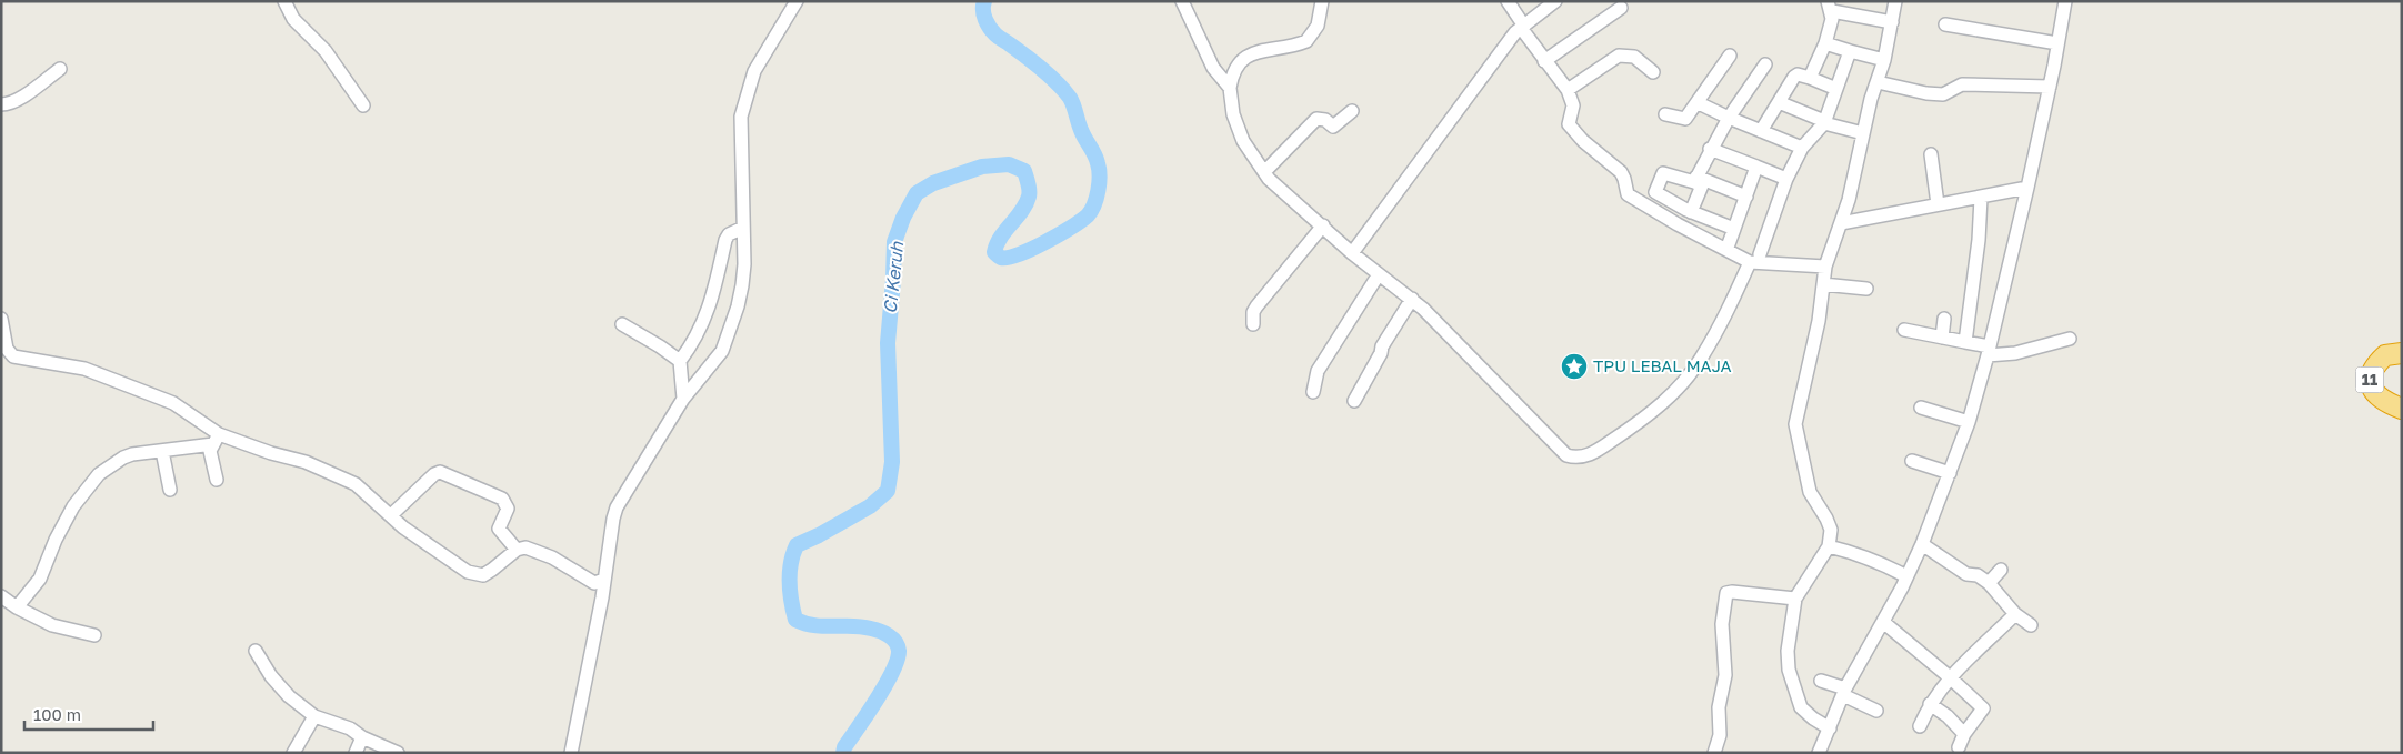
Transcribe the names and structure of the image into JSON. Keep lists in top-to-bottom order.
{
  "streets": {
    "highway": ["11"]
  },
  "water": ["Ci Keruh"],
  "places": {
    "place": ["TPU LEBAL MAJA"]
  },
  "scale_bar": "100 m"
}
